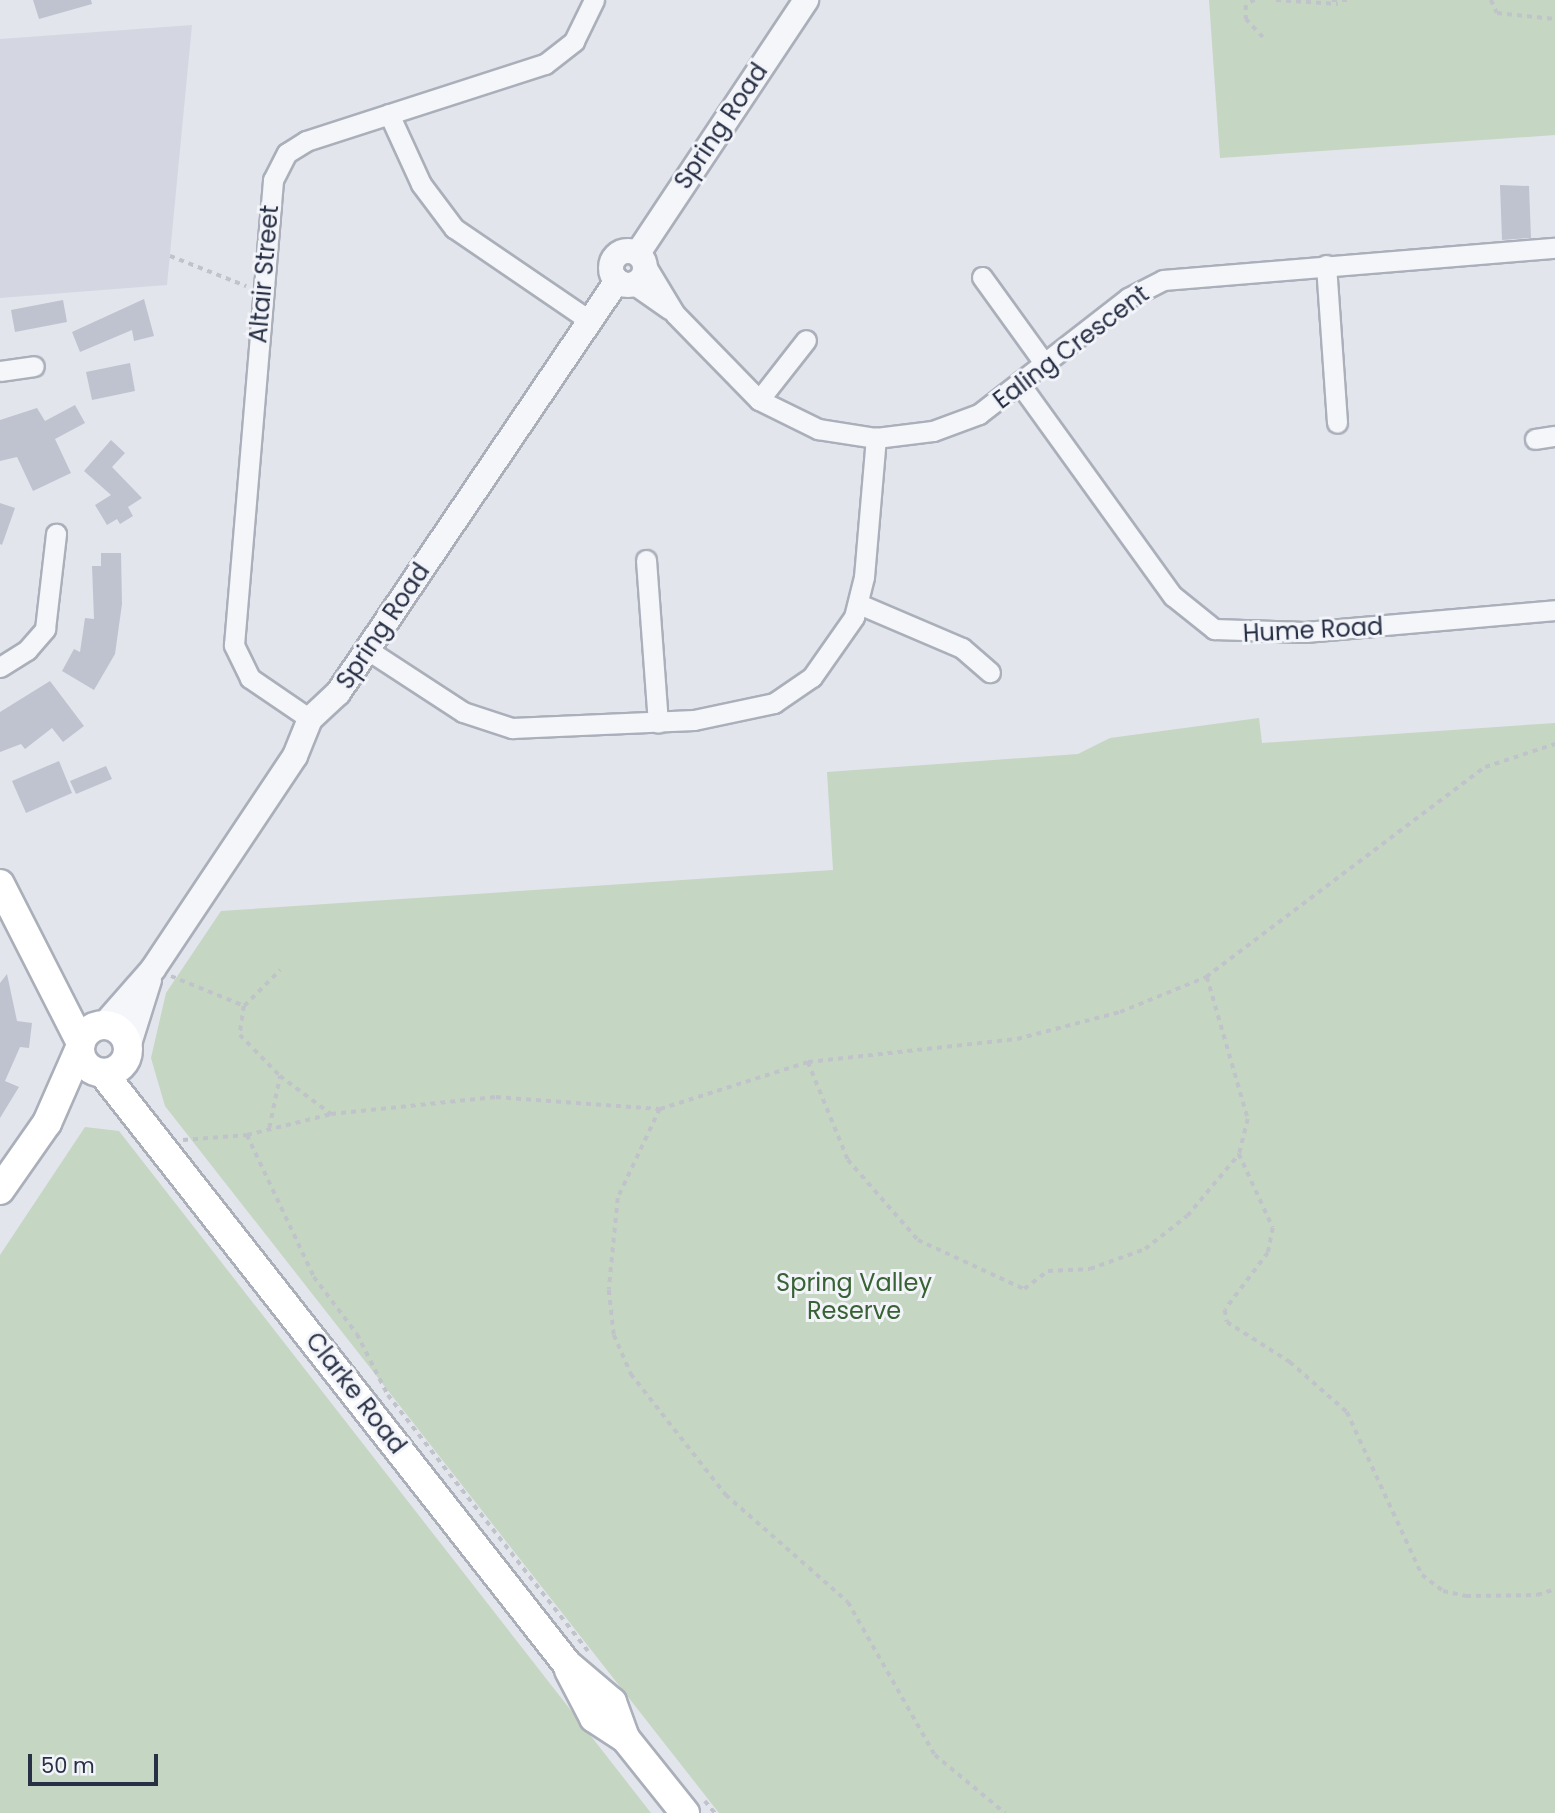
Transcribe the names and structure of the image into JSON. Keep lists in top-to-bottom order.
{
  "streets": {
    "main road": ["Spring Road", "Clarke Road"],
    "street": ["Altair Street", "Ealing Crescent", "Hume Road"]
  },
  "crossings": [
    ["Spring Road", "Altair Street"],
    ["Spring Road", "Ealing Crescent"],
    ["Spring Road", "Clarke Road"],
    ["Ealing Crescent", "Hume Road"]
  ],
  "parks": ["Spring Valley Reserve"],
  "scale_bar": "50 m"
}
